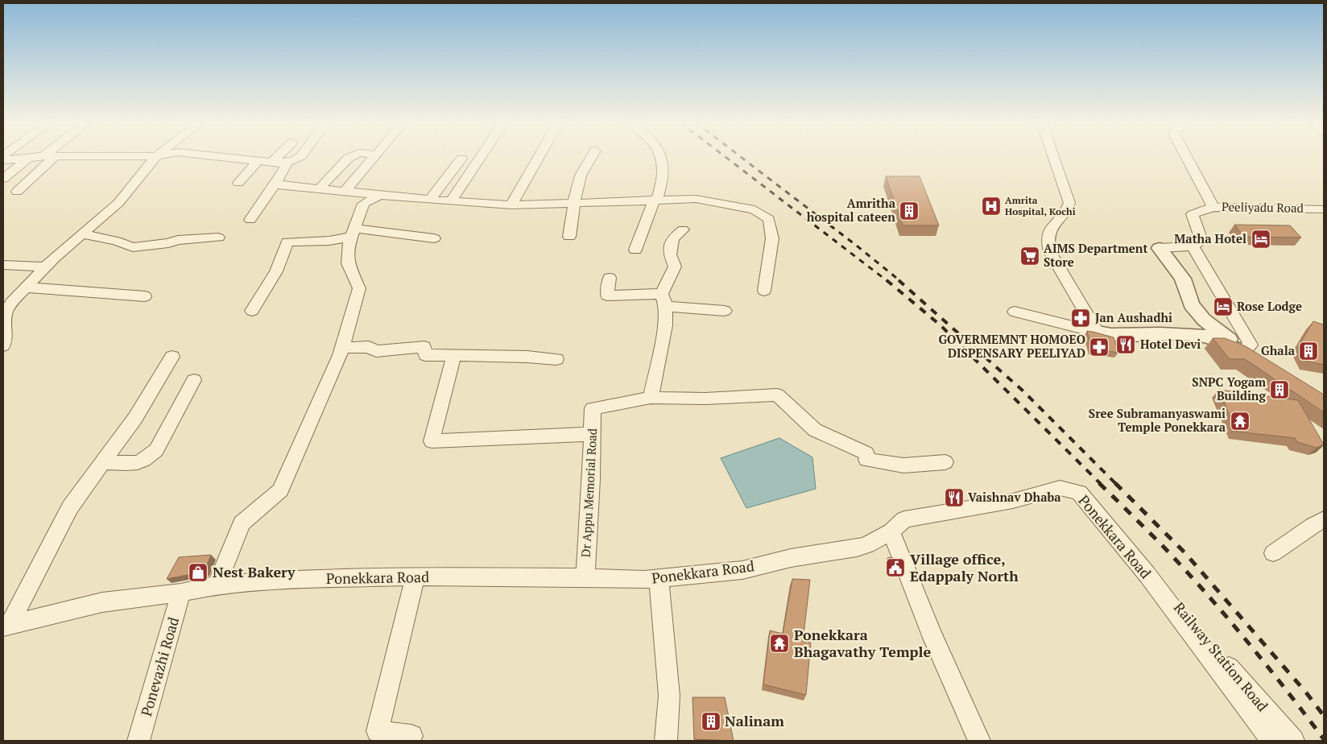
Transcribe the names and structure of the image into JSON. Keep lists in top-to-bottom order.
{
  "streets": {
    "street": [
      "Peeliyadu Road",
      "Dr Appu Memorial Road",
      "Ponekkara Road",
      "Railway Station Road",
      "Ponevazhi Road"
    ]
  },
  "crossings": [
    ["Dr Appu Memorial Road", "Ponekkara Road"],
    ["Ponekkara Road", "Railway Station Road"],
    ["Ponekkara Road", "Ponevazhi Road"]
  ],
  "places": {
    "hospital": ["Amrita Hospital, Kochi"],
    "building": [
      "Amritha hospital cateen",
      "Ghala",
      "SNPC Yogam Building",
      "Nalinam"
    ],
    "hotel": ["Matha Hotel", "Rose Lodge"],
    "supermarket": ["AIMS Department Store"],
    "pharmacy": ["Jan Aushadhi", "GOVERMEMNT HOMOEO DISPENSARY PEELIYAD"],
    "restaurant": ["Hotel Devi", "Vaishnav Dhaba"],
    "temple": ["Sree Subramanyaswami Temple Ponekkara", "Ponekkara Bhagavathy Temple"],
    "public building": ["Village office, Edappaly North"],
    "shop": ["Nest Bakery"]
  }
}
